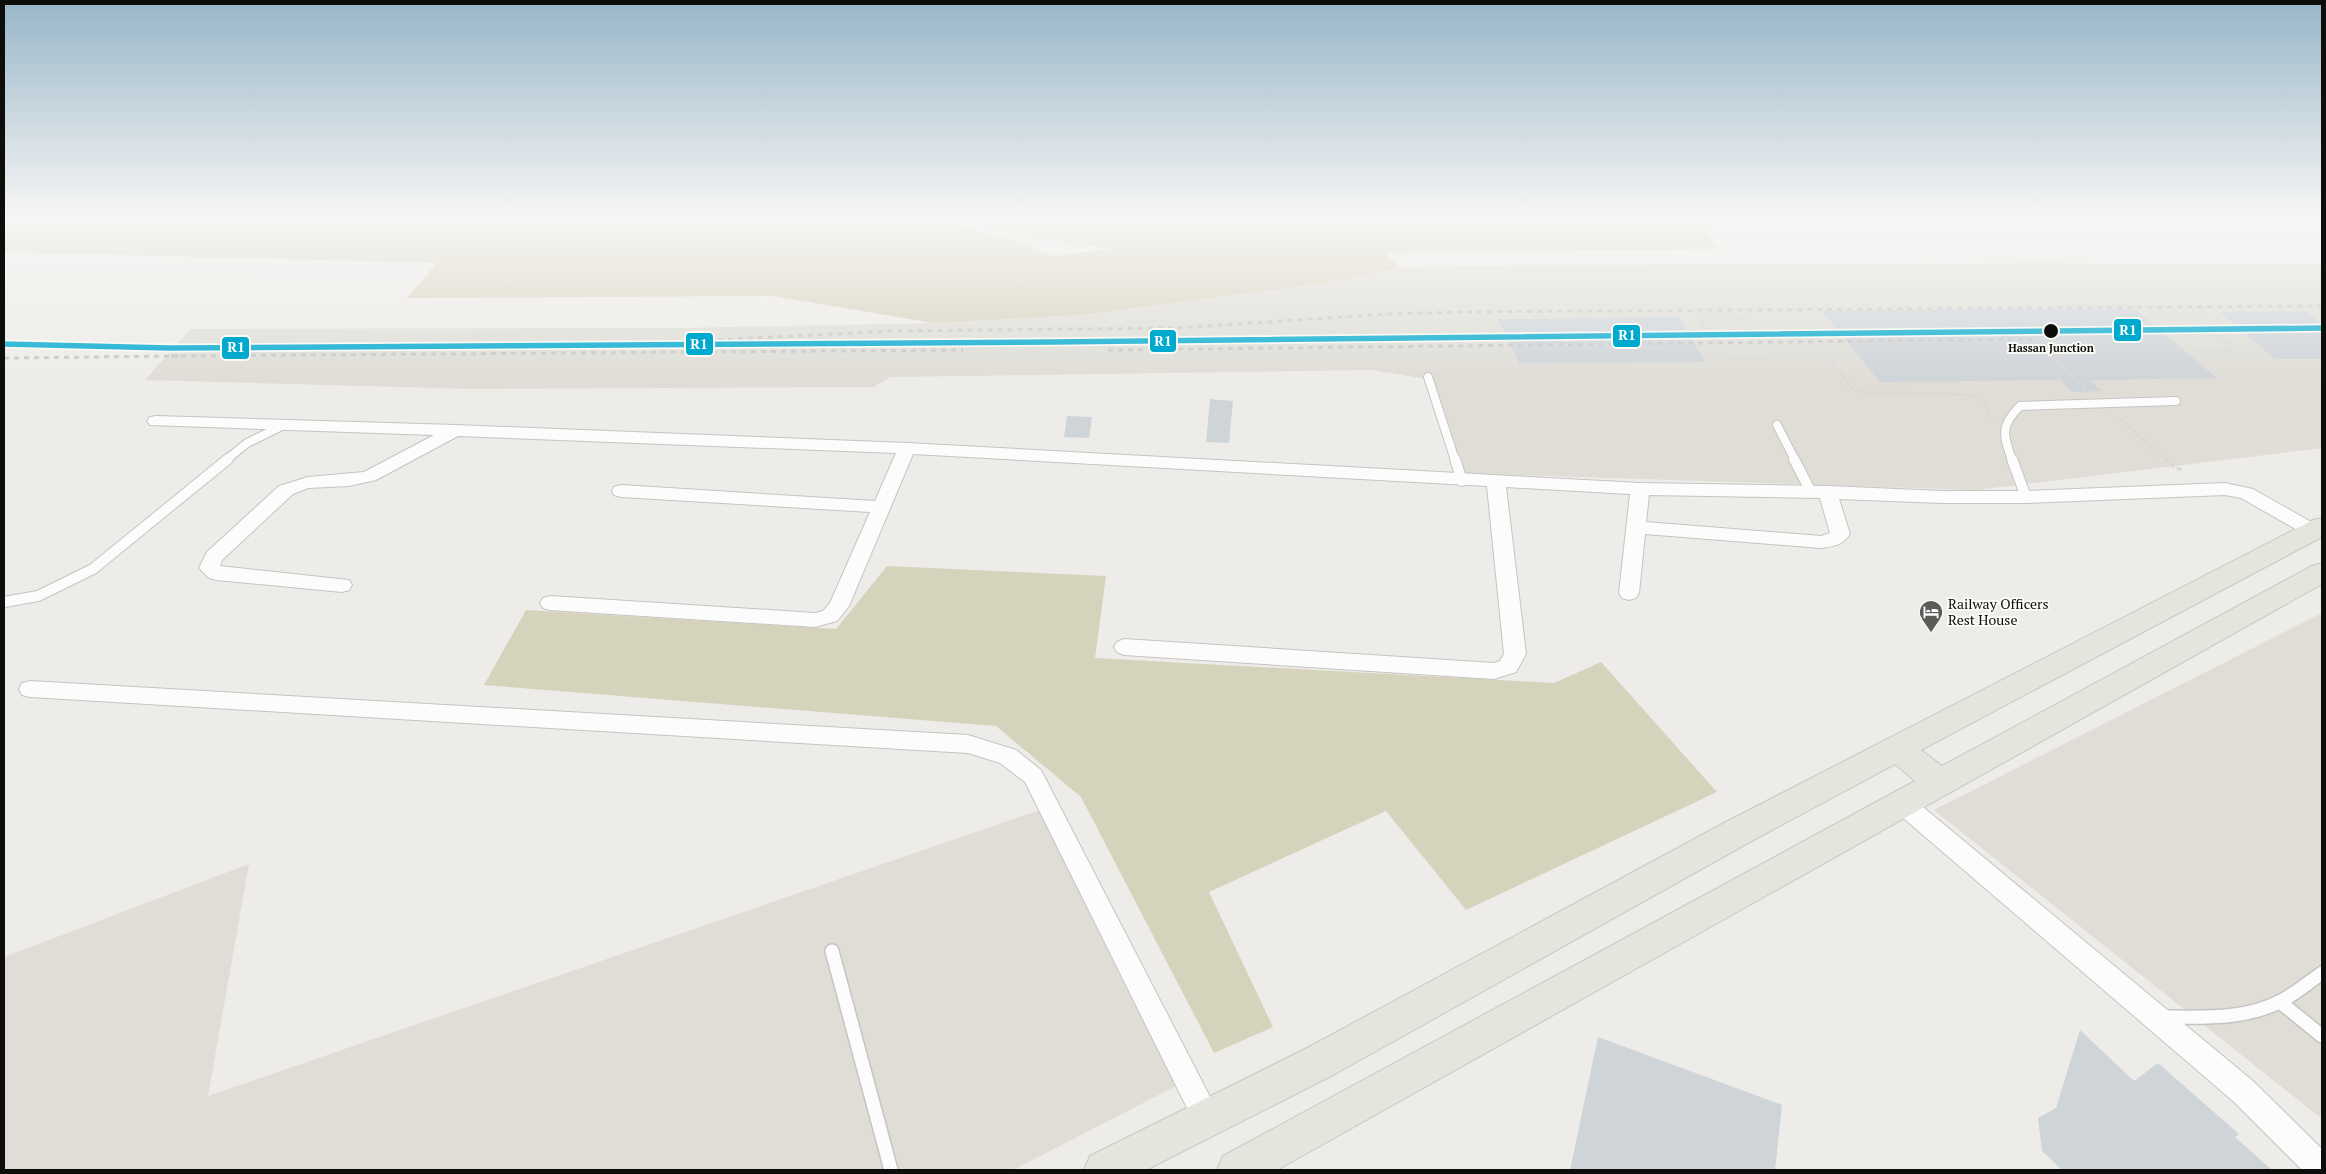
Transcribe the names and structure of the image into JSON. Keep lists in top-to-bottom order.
{
  "places": {
    "other": ["Hassan Junction"],
    "hotel": ["Railway Officers Rest House"]
  },
  "lines": ["transit line R1"]
}
